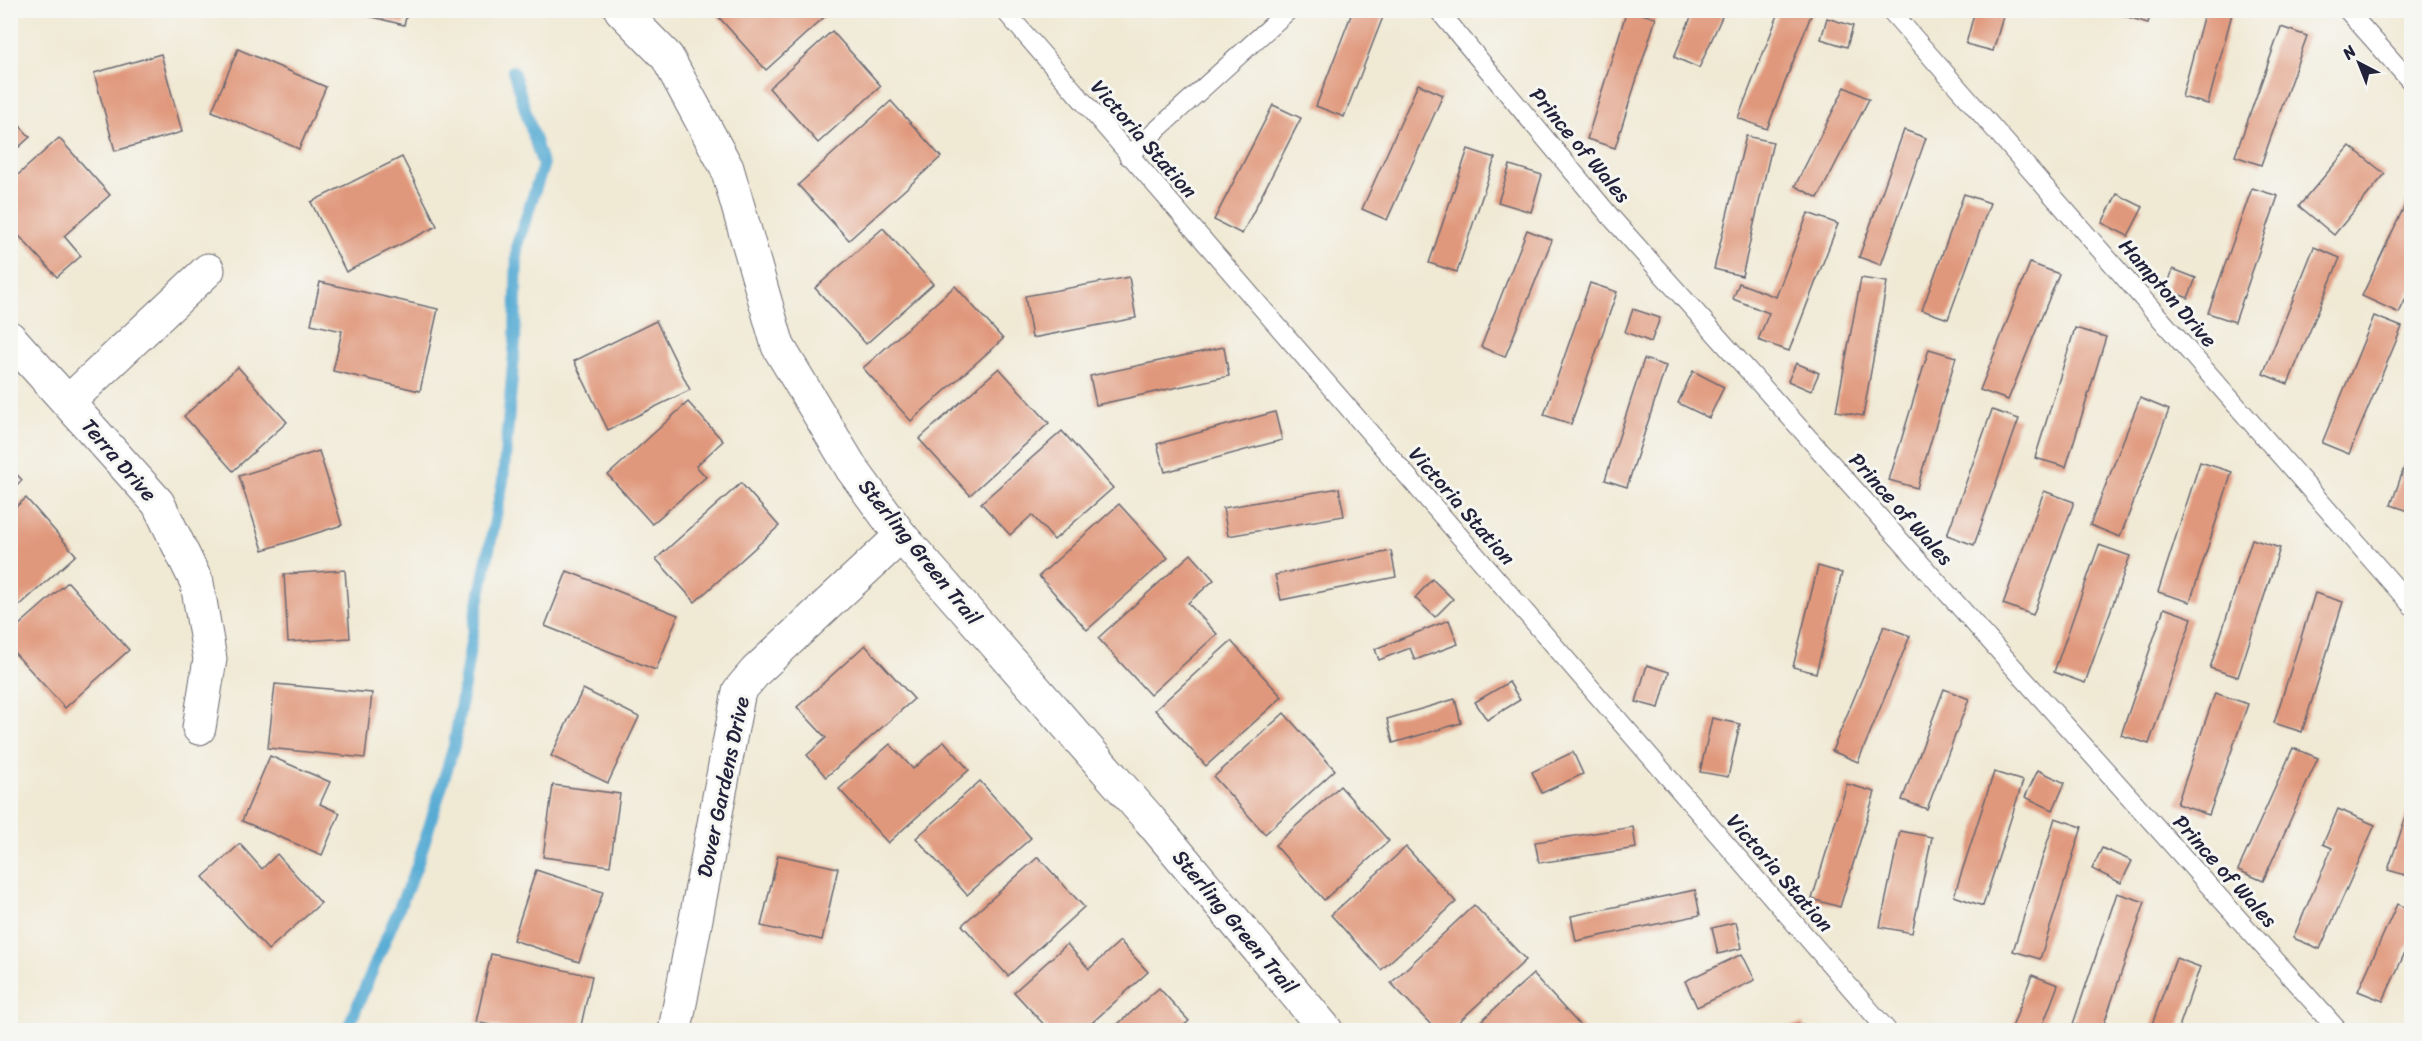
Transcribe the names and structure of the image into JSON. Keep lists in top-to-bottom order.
{
  "streets": {
    "street": ["Terra Drive", "Sterling Green Trail", "Dover Gardens Drive"],
    "lane": ["Victoria Station", "Prince of Wales", "Hampton Drive"]
  },
  "crossings": [
    ["Sterling Green Trail", "Dover Gardens Drive"]
  ],
  "north": "top left"
}
